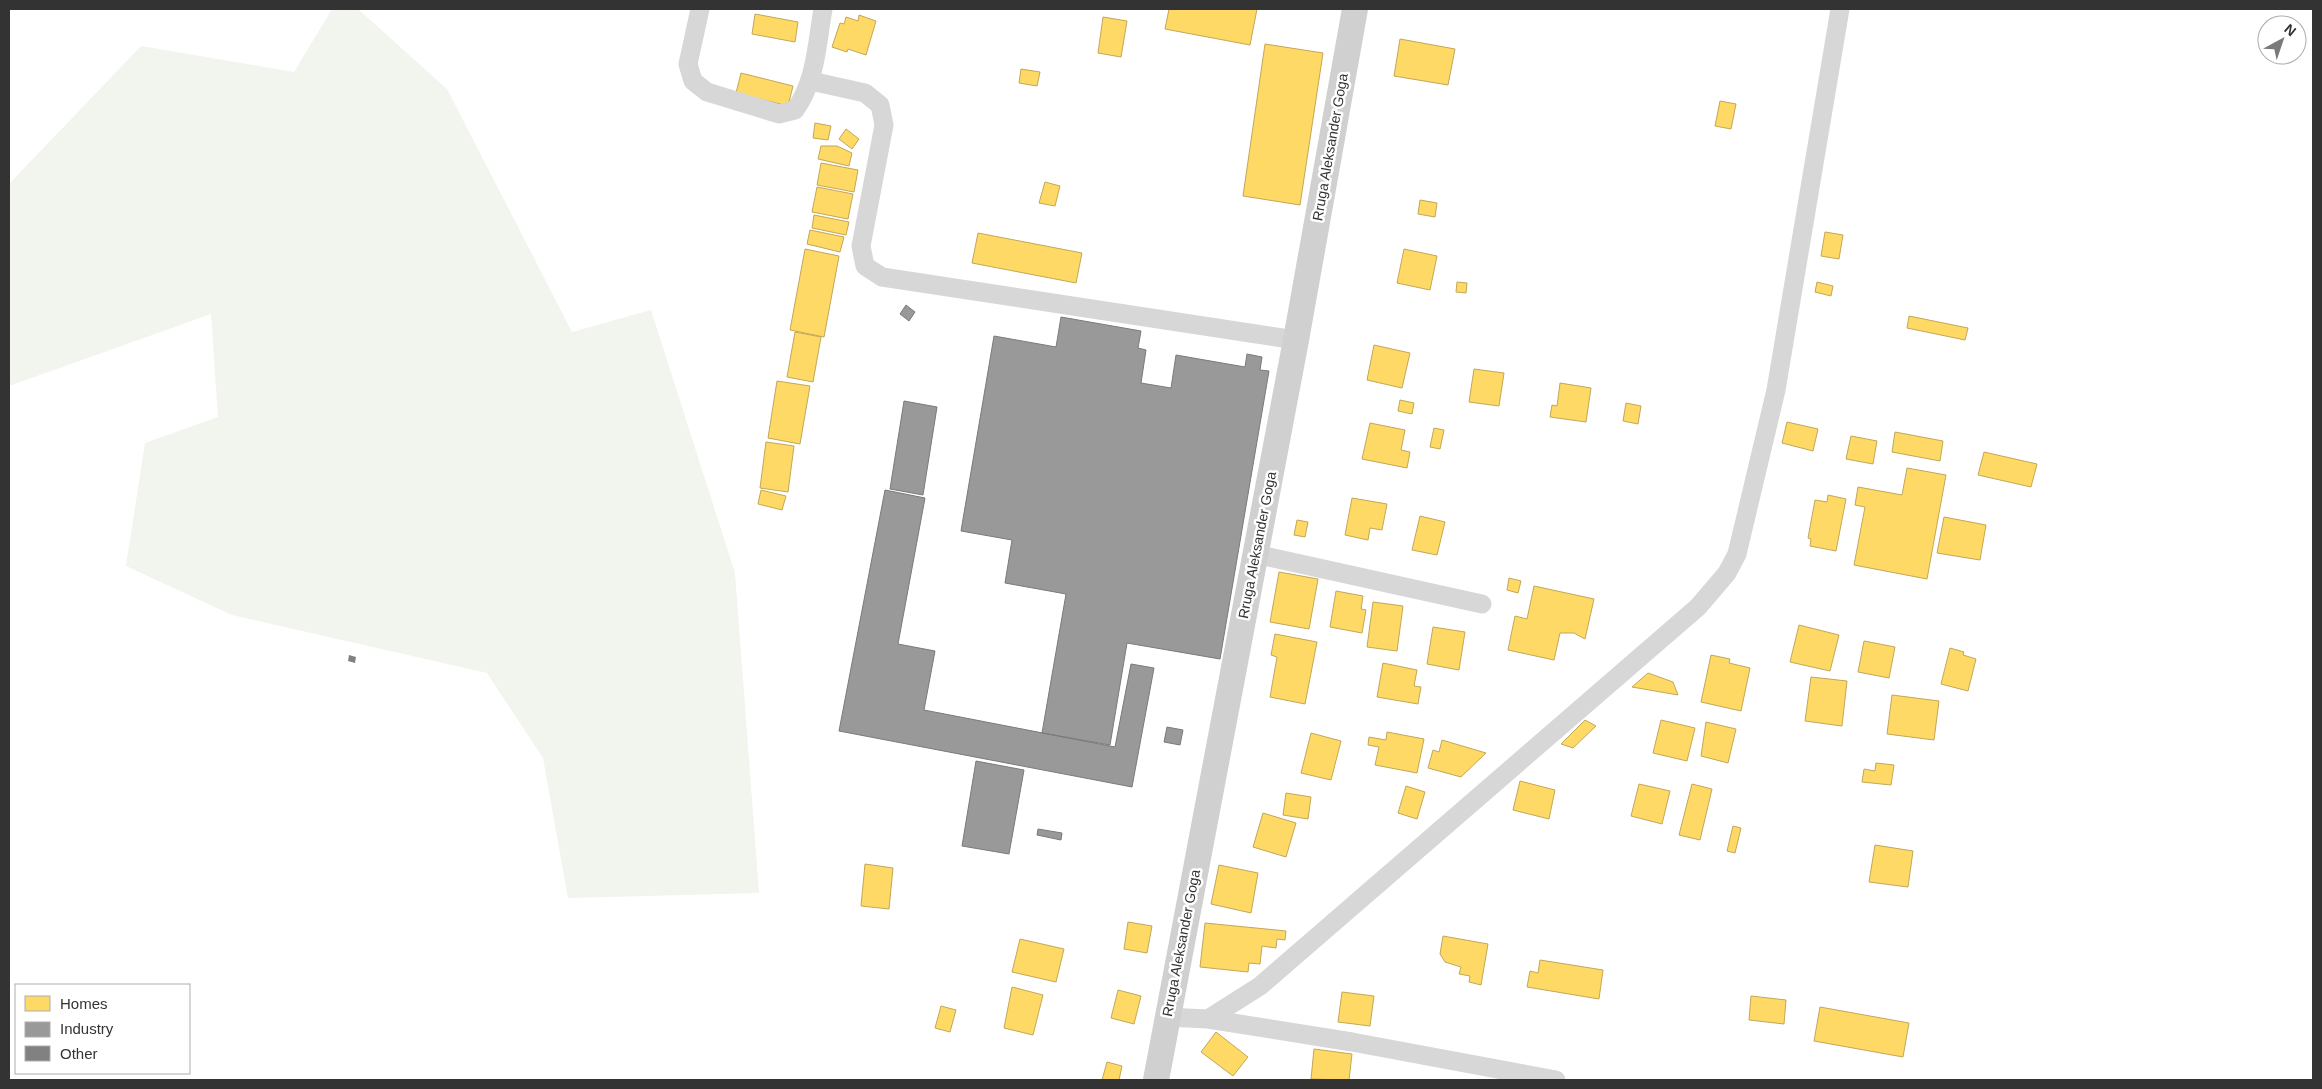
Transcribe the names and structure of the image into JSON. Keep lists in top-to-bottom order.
{
  "streets": {
    "main road": ["Rruga Aleksander Goga"]
  },
  "legend": ["Homes", "Industry", "Other"],
  "north": "top right"
}
